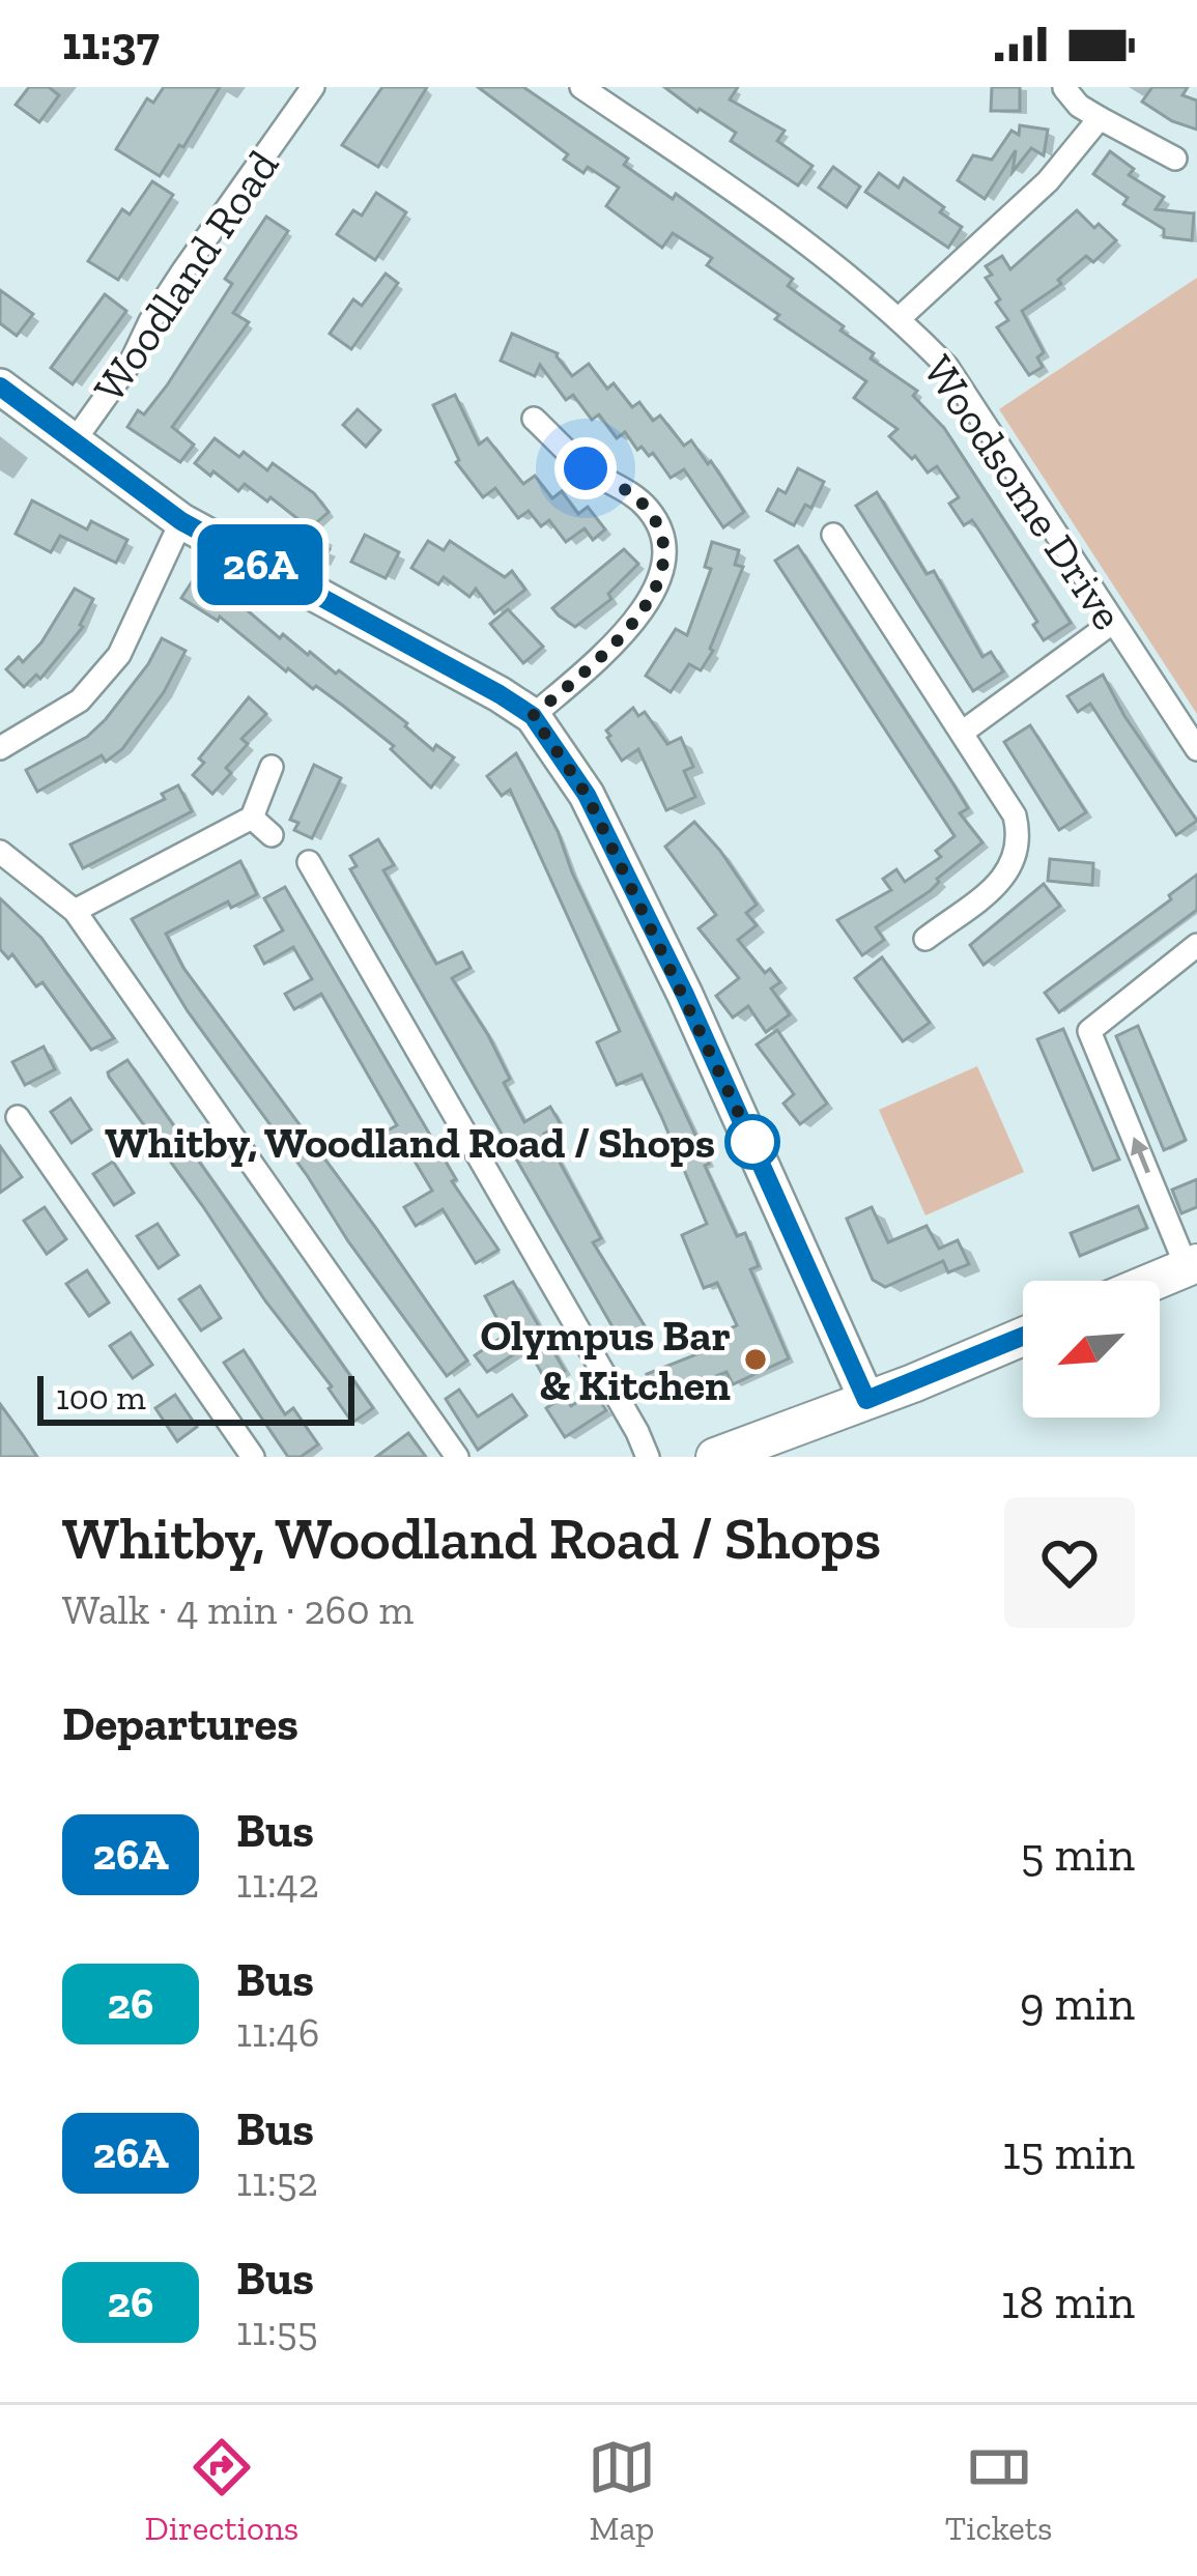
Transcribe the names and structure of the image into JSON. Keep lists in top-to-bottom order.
{
  "streets": {
    "street": ["Woodland Road", "Woodsome Drive"]
  },
  "places": ["Whitby, Woodland Road / Shops", "Olympus Bar & Kitchen"],
  "lines": ["bus line 26A"],
  "scale_bar": "100 m",
  "north": "bottom left",
  "page": {
    "status": "11:37",
    "on_map": "26A",
    "scale": "100 m",
    "heading": [
      ["Whitby, Woodland Road / Shops", "Walk · 4 min · 260 m"],
      "Departures"
    ],
    "list": [
      {
        "mark": "26A",
        "name": "Bus",
        "note": "11:42",
        "value": "5 min"
      },
      {
        "mark": "26",
        "name": "Bus",
        "note": "11:46",
        "value": "9 min"
      },
      {
        "mark": "26A",
        "name": "Bus",
        "note": "11:52",
        "value": "15 min"
      },
      {
        "mark": "26",
        "name": "Bus",
        "note": "11:55",
        "value": "18 min"
      }
    ],
    "tabs": ["Directions", "Map", "Tickets"]
  }
}
